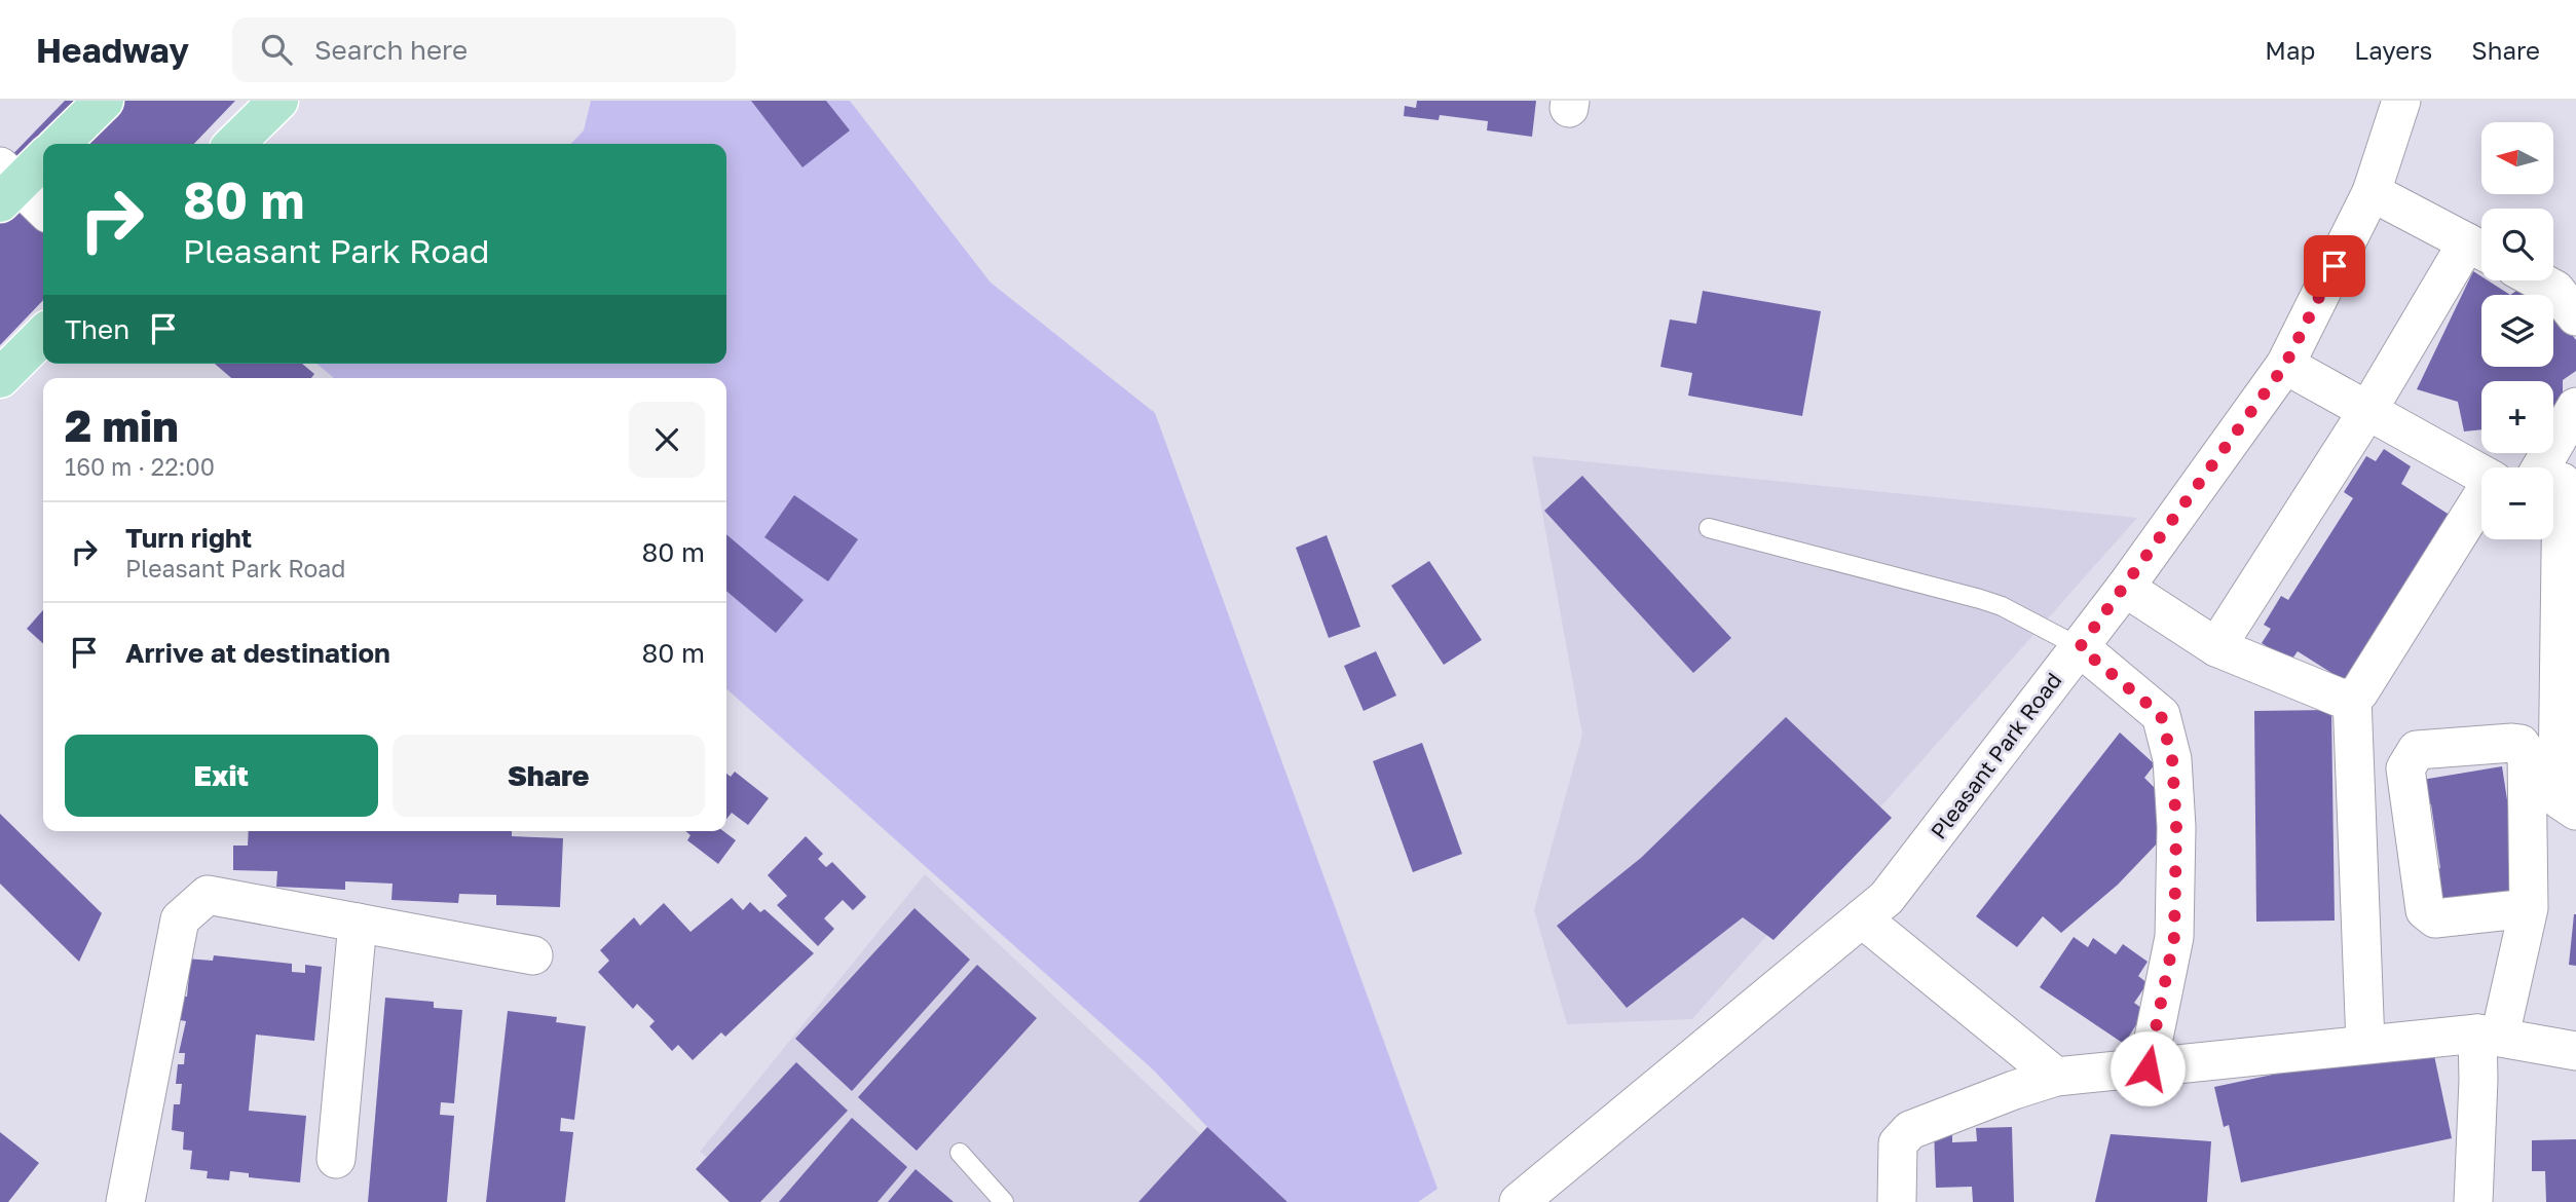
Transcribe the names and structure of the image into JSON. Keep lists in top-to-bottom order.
{
  "streets": {
    "street": ["Pleasant Park Road"]
  },
  "north": "left",
  "page": {
    "header": "Headway",
    "search": "Search here",
    "nav": ["Map", "Layers", "Share"],
    "map_buttons": ["+", "−"],
    "turn": ["80 m", "Pleasant Park Road"],
    "then": "Then",
    "heading": ["2 min", "160 m · 22:00"],
    "list": [
      {
        "name": "Turn right",
        "note": "Pleasant Park Road",
        "value": "80 m"
      },
      {
        "name": "Arrive at destination",
        "value": "80 m"
      }
    ],
    "buttons": ["Exit", "Share"]
  }
}
